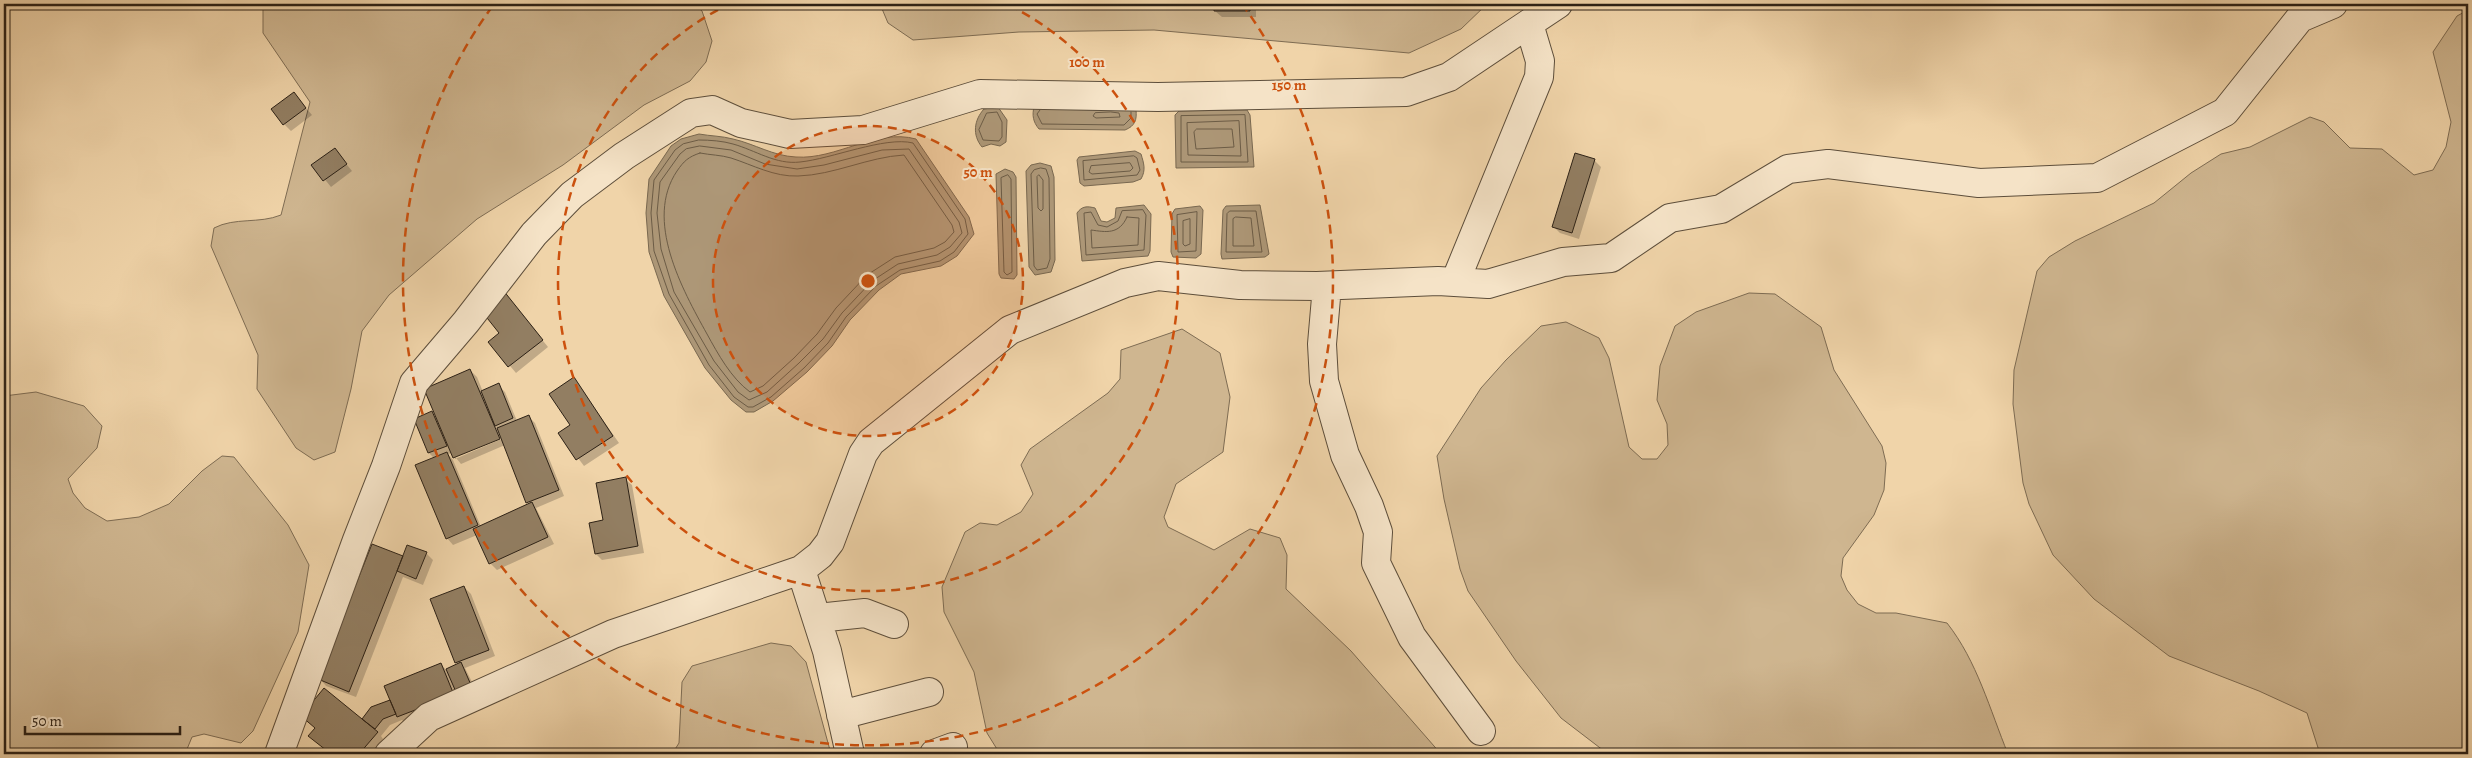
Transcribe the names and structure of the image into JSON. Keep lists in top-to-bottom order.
{
  "scale_bar": "50 m",
  "rings": ["100 m", "150 m", "50 m"]
}
